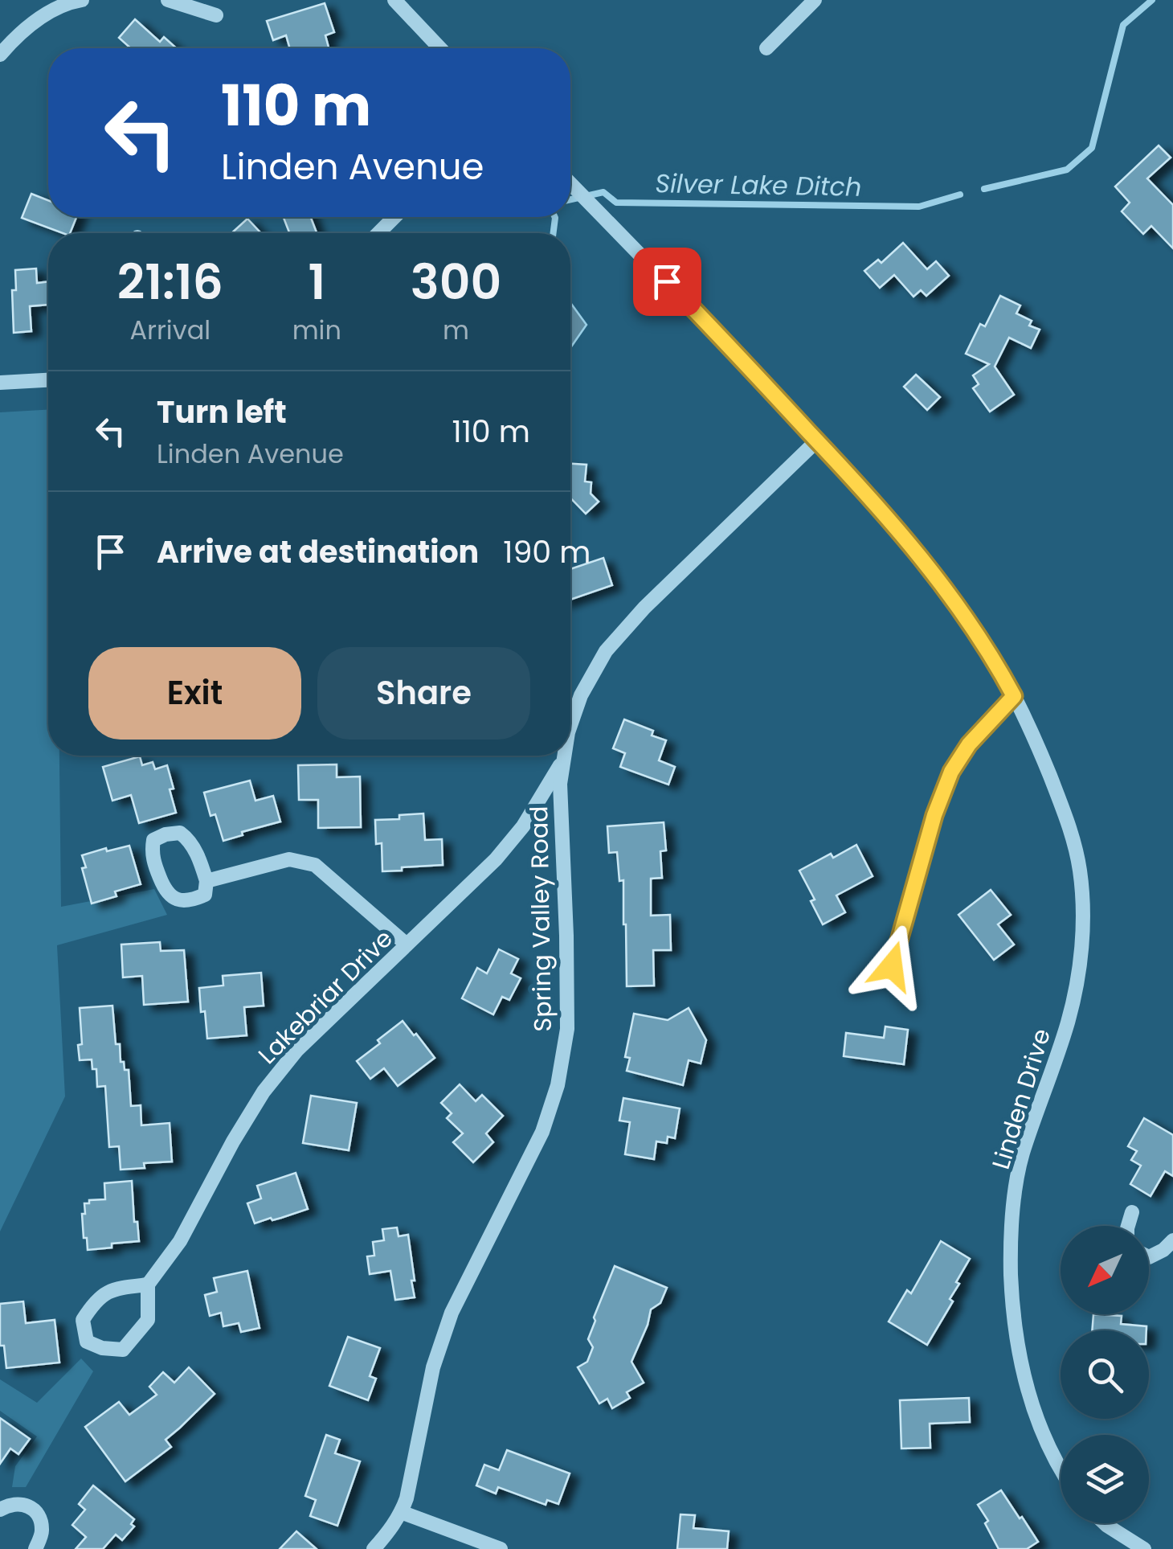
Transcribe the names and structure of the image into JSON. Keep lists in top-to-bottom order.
{
  "streets": {
    "street": ["Spring Valley Road", "Lakebriar Drive", "Linden Drive"]
  },
  "crossings": [
    ["Spring Valley Road", "Lakebriar Drive"],
    ["Spring Valley Road", "Linden Drive"]
  ],
  "water": ["Silver Lake Ditch"],
  "north": "bottom left",
  "page": {
    "turn": ["110 m", "Linden Avenue"],
    "eta": [
      "21:16",
      "Arrival",
      "1",
      "min",
      "300",
      "m"
    ],
    "list": [
      {
        "name": "Turn left",
        "note": "Linden Avenue",
        "value": "110 m"
      },
      {
        "name": "Arrive at destination",
        "value": "190 m"
      }
    ],
    "buttons": ["Exit", "Share"]
  }
}
